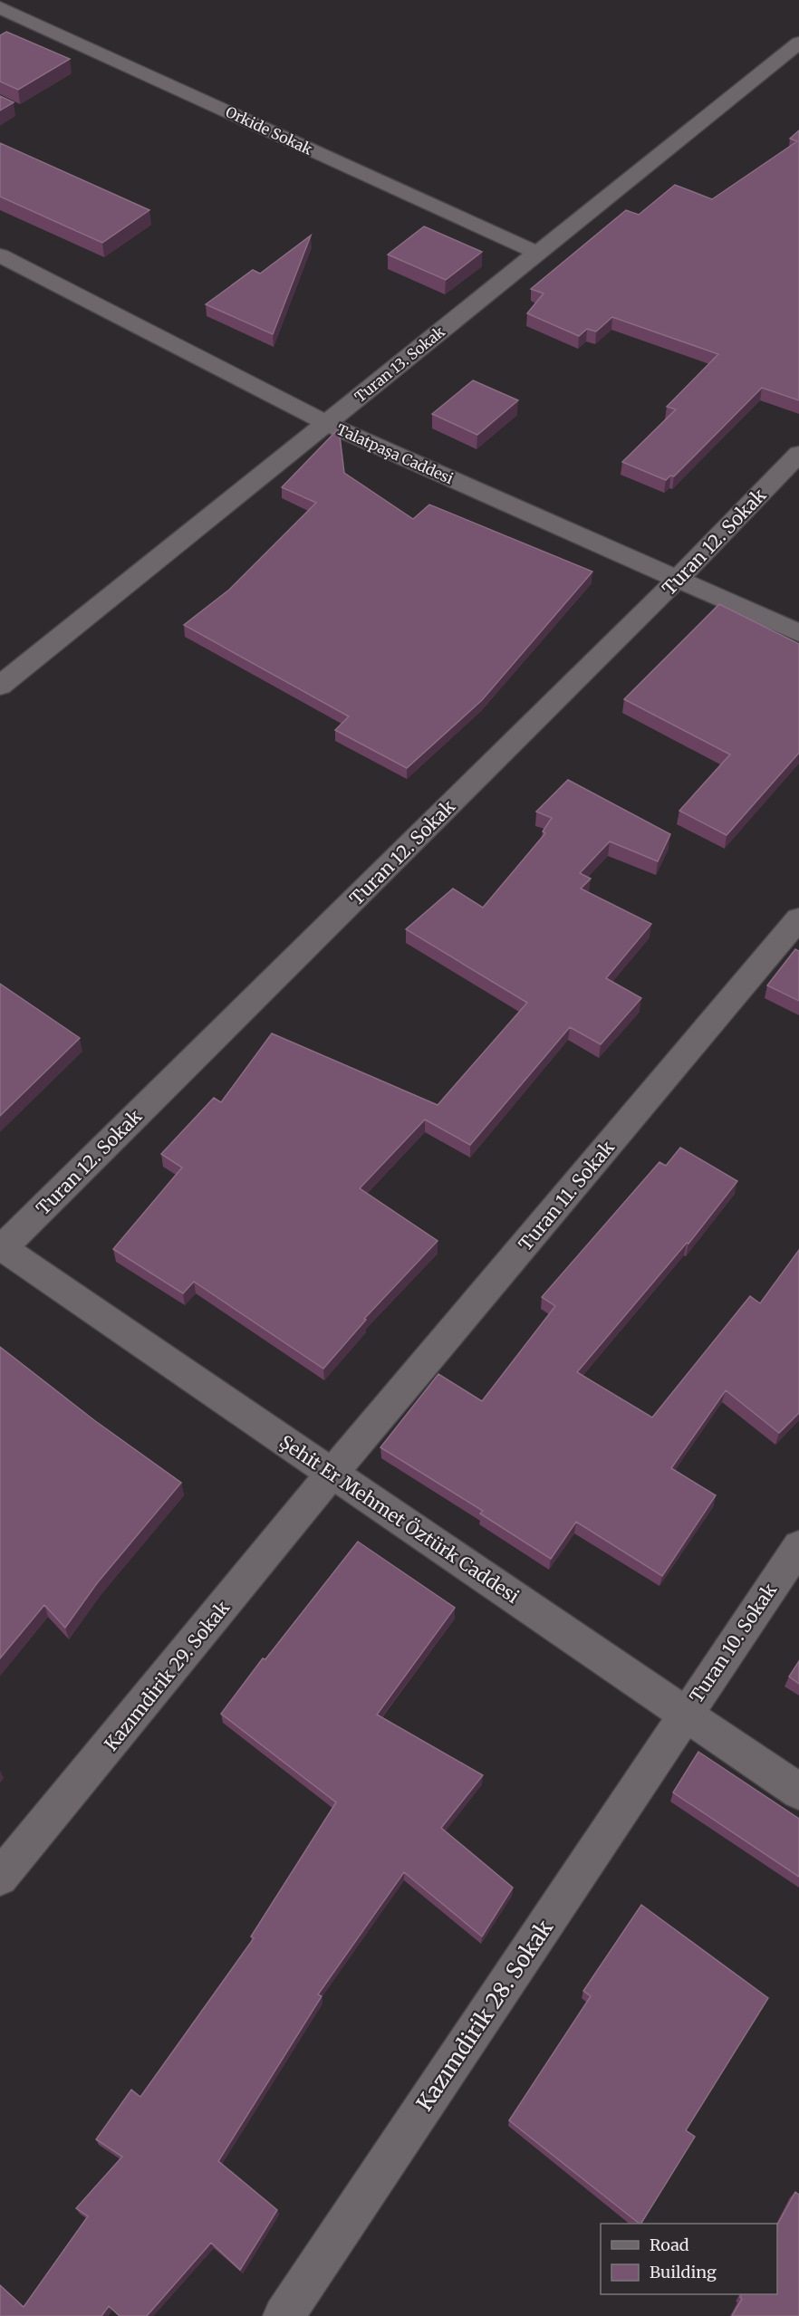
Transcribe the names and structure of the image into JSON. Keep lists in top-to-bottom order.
{
  "streets": {
    "street": [
      "Orkide Sokak",
      "Turan 13. Sokak",
      "Talatpaşa Caddesi",
      "Turan 12. Sokak",
      "Turan 11. Sokak",
      "Şehit Er Mehmet Öztürk Caddesi",
      "Turan 10. Sokak",
      "Kazımdirik 29. Sokak",
      "Kazımdirik 28. Sokak"
    ]
  },
  "crossings": [
    ["Orkide Sokak", "Turan 13. Sokak"],
    ["Turan 13. Sokak", "Talatpaşa Caddesi"],
    ["Talatpaşa Caddesi", "Turan 12. Sokak"],
    ["Turan 12. Sokak", "Şehit Er Mehmet Öztürk Caddesi"],
    ["Turan 11. Sokak", "Şehit Er Mehmet Öztürk Caddesi"],
    ["Turan 11. Sokak", "Kazımdirik 29. Sokak"],
    ["Şehit Er Mehmet Öztürk Caddesi", "Turan 10. Sokak"],
    ["Şehit Er Mehmet Öztürk Caddesi", "Kazımdirik 29. Sokak"],
    ["Şehit Er Mehmet Öztürk Caddesi", "Kazımdirik 28. Sokak"],
    ["Turan 10. Sokak", "Kazımdirik 28. Sokak"]
  ],
  "legend": ["Road", "Building"]
}
